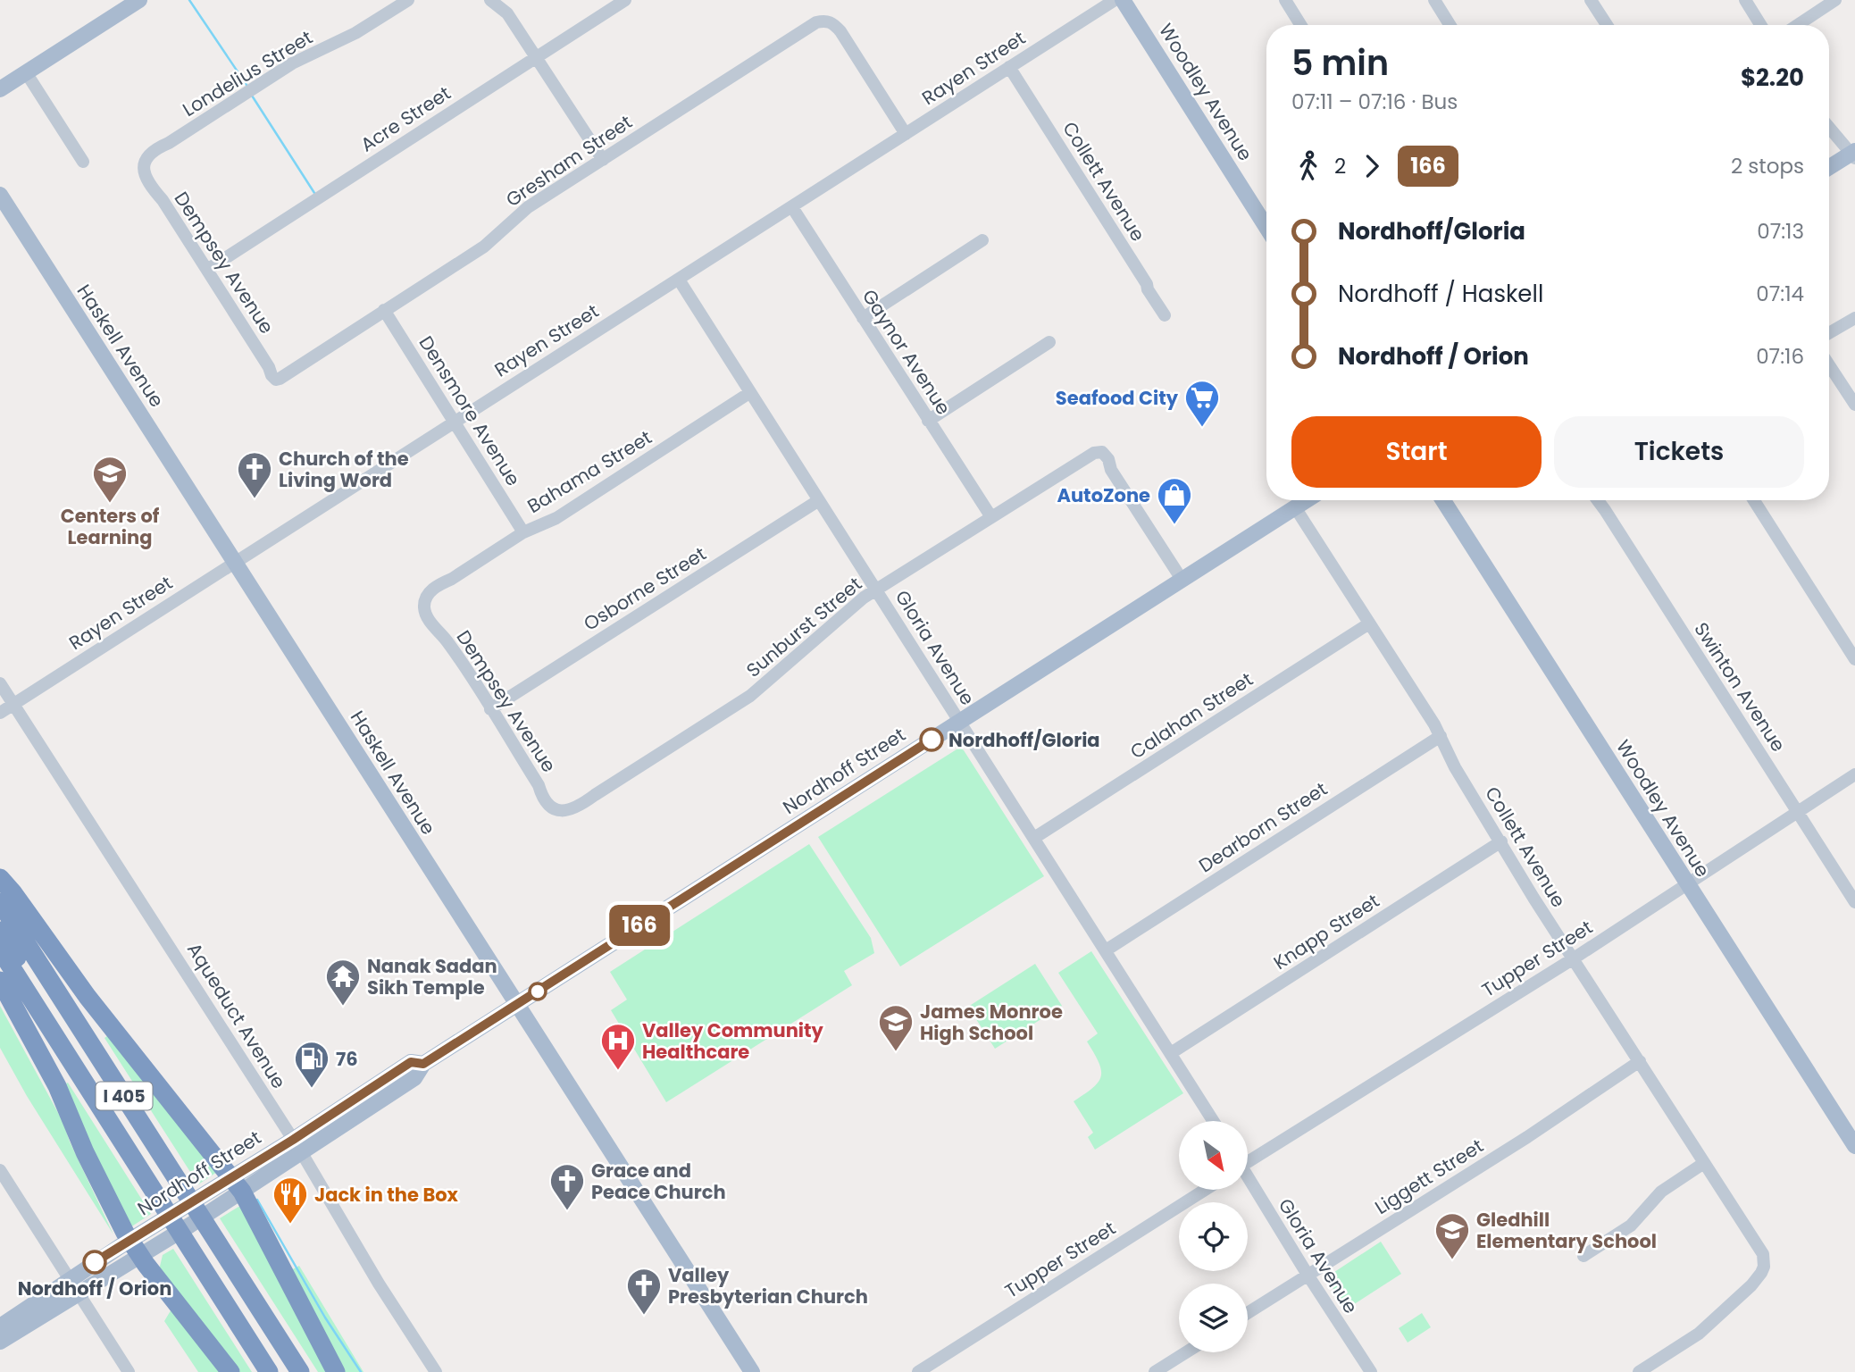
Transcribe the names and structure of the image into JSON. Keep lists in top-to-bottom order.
{
  "streets": {
    "highway": ["I 405"],
    "main road": ["Woodley Avenue", "Haskell Avenue", "Nordhoff Street"],
    "street": [
      "Rayen Street",
      "Londelius Street",
      "Acre Street",
      "Gresham Street",
      "Collett Avenue",
      "Dempsey Avenue",
      "Gaynor Avenue",
      "Densmore Avenue",
      "Bahama Street",
      "Osborne Street",
      "Sunburst Street",
      "Gloria Avenue",
      "Swinton Avenue",
      "Calahan Street",
      "Dearborn Street",
      "Knapp Street",
      "Tupper Street",
      "Aqueduct Avenue",
      "Liggett Street"
    ]
  },
  "crossings": [
    ["Rayen Street", "Gresham Street"],
    ["Rayen Street", "Collett Avenue"],
    ["Rayen Street", "Haskell Avenue"],
    ["Rayen Street", "Gaynor Avenue"],
    ["Rayen Street", "Densmore Avenue"],
    ["Rayen Street", "Gloria Avenue"],
    ["Rayen Street", "Aqueduct Avenue"],
    ["Londelius Street", "Dempsey Avenue"],
    ["Woodley Avenue", "Tupper Street"],
    ["Acre Street", "Dempsey Avenue"],
    ["Gresham Street", "Dempsey Avenue"],
    ["Gresham Street", "Densmore Avenue"],
    ["Collett Avenue", "Calahan Street"],
    ["Collett Avenue", "Nordhoff Street"],
    ["Collett Avenue", "Dearborn Street"],
    ["Collett Avenue", "Knapp Street"],
    ["Collett Avenue", "Tupper Street"],
    ["Collett Avenue", "Liggett Street"],
    ["Dempsey Avenue", "Bahama Street"],
    ["Dempsey Avenue", "Osborne Street"],
    ["Dempsey Avenue", "Sunburst Street"],
    ["Haskell Avenue", "Nordhoff Street"],
    ["Gaynor Avenue", "Sunburst Street"],
    ["Densmore Avenue", "Bahama Street"],
    ["Bahama Street", "Gloria Avenue"],
    ["Osborne Street", "Gloria Avenue"],
    ["Sunburst Street", "Gloria Avenue"],
    ["Sunburst Street", "Nordhoff Street"],
    ["Gloria Avenue", "Calahan Street"],
    ["Gloria Avenue", "Nordhoff Street"],
    ["Gloria Avenue", "Dearborn Street"],
    ["Gloria Avenue", "Knapp Street"],
    ["Gloria Avenue", "Liggett Street"],
    ["Swinton Avenue", "Tupper Street"],
    ["Nordhoff Street", "Aqueduct Avenue"]
  ],
  "places": {
    "supermarket": ["Seafood City"],
    "church": ["Church of the Living Word", "Grace and Peace Church", "Valley Presbyterian Church"],
    "school or university": ["Centers of Learning", "James Monroe High School", "Gledhill Elementary School"],
    "shop": ["AutoZone"],
    "other": ["Nordhoff/Gloria", "Nordhoff / Orion"],
    "temple": ["Nanak Sadan Sikh Temple"],
    "hospital": ["Valley Community Healthcare"],
    "fuel station": ["76"],
    "restaurant": ["Jack in the Box"]
  },
  "lines": ["bus line 166"],
  "north": "bottom right",
  "page": {
    "on_map": "166",
    "heading": ["5 min", "07:11 – 07:16 · Bus", "$2.20"],
    "legs": ["2", "166", "2 stops"],
    "list": [
      {
        "name": "Nordhoff/Gloria",
        "value": "07:13"
      },
      {
        "name": "Nordhoff / Haskell",
        "value": "07:14"
      },
      {
        "name": "Nordhoff / Orion",
        "value": "07:16"
      }
    ],
    "buttons": ["Start", "Tickets"]
  }
}
